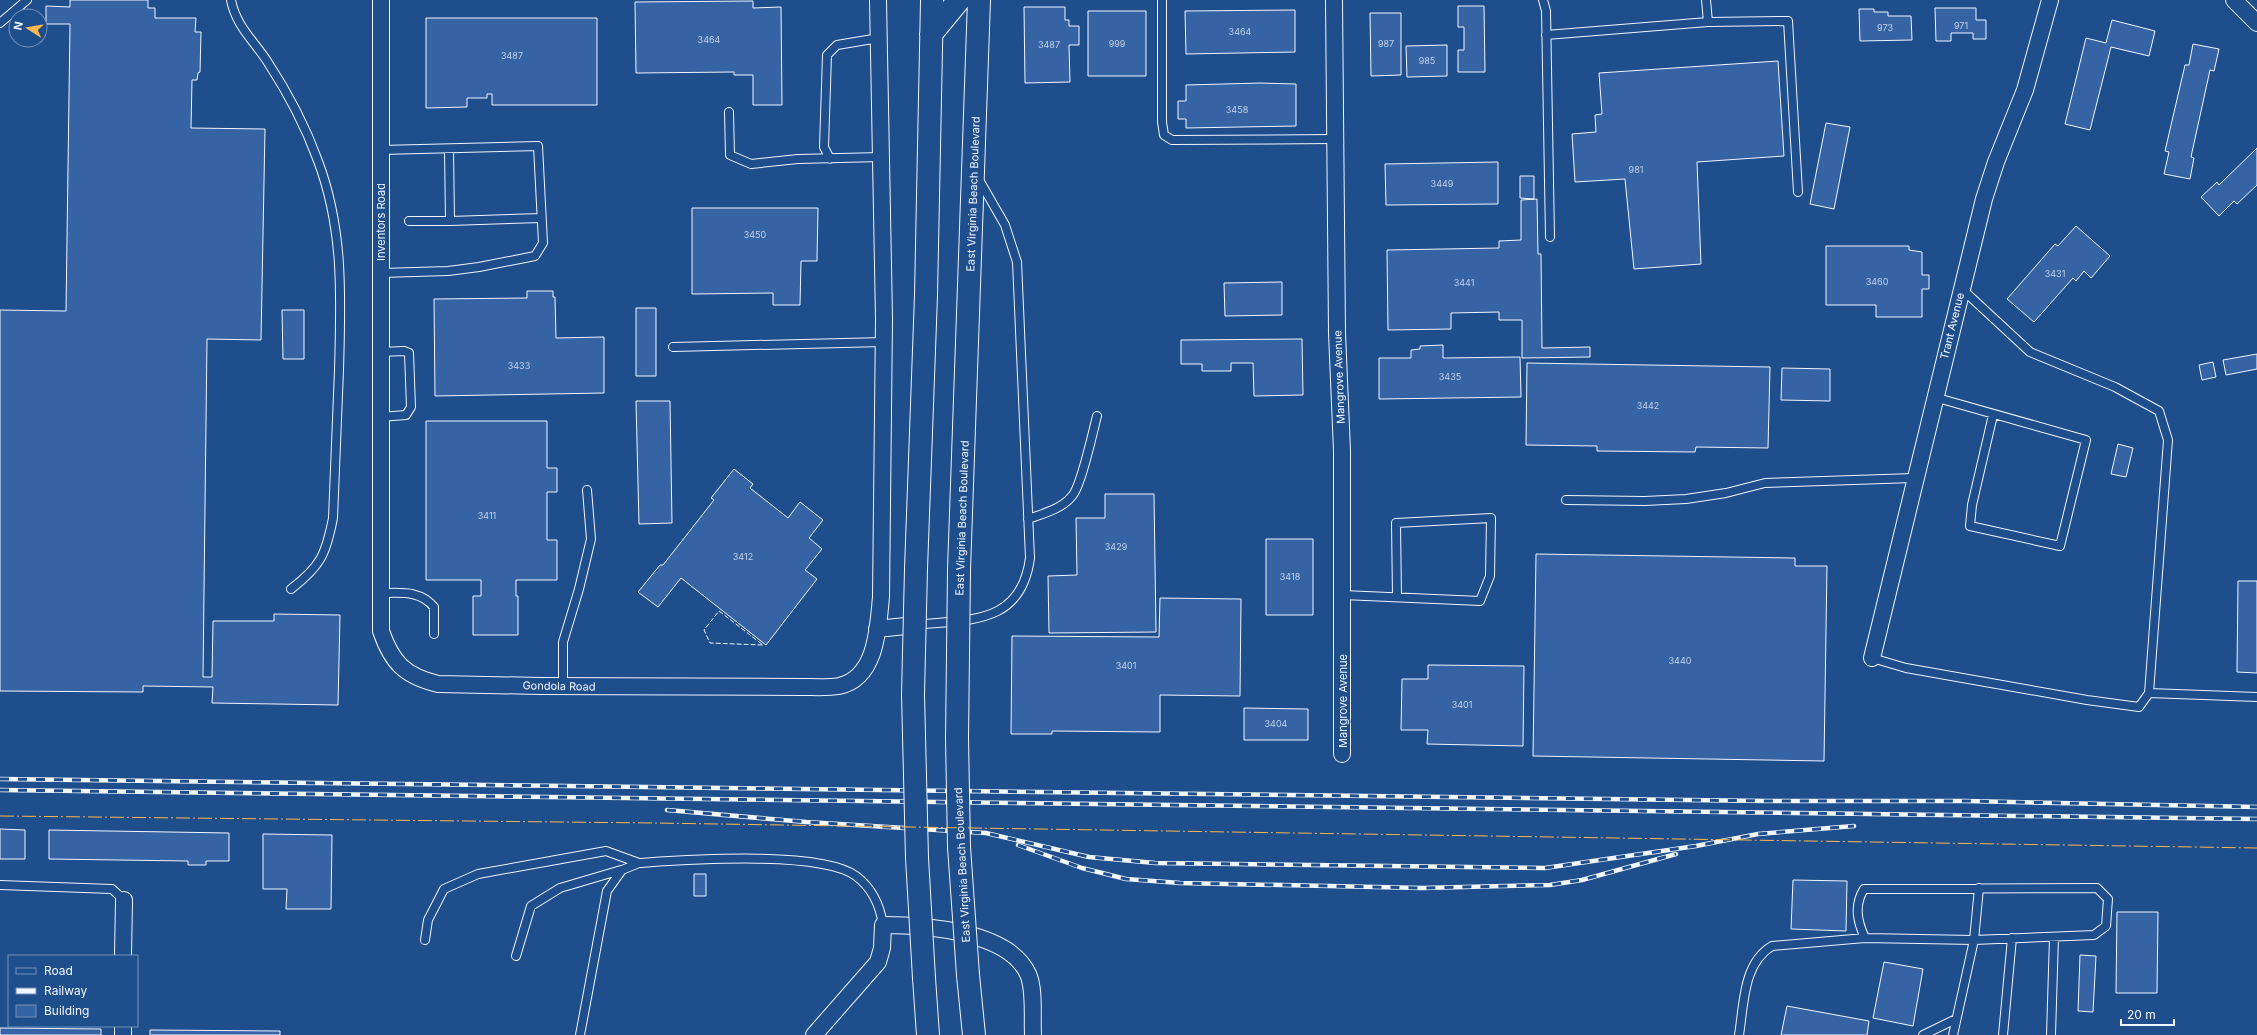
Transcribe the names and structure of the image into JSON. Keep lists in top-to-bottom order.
{
  "streets": {
    "main road": ["East Virginia Beach Boulevard"],
    "street": [
      "Inventors Road",
      "Trant Avenue",
      "Mangrove Avenue",
      "Gondola Road"
    ]
  },
  "crossings": [
    ["Inventors Road", "Gondola Road"]
  ],
  "house_numbers": [
    "971",
    "973",
    "3464",
    "3464",
    "999",
    "987",
    "3487",
    "3487",
    "985",
    "3458",
    "981",
    "3449",
    "3450",
    "3431",
    "3460",
    "3441",
    "3433",
    "3435",
    "3442",
    "3411",
    "3429",
    "3412",
    "3418",
    "3440",
    "3401",
    "3401",
    "3404"
  ],
  "legend": ["Road", "Railway", "Building"],
  "scale_bar": "20 m",
  "north": "left"
}
